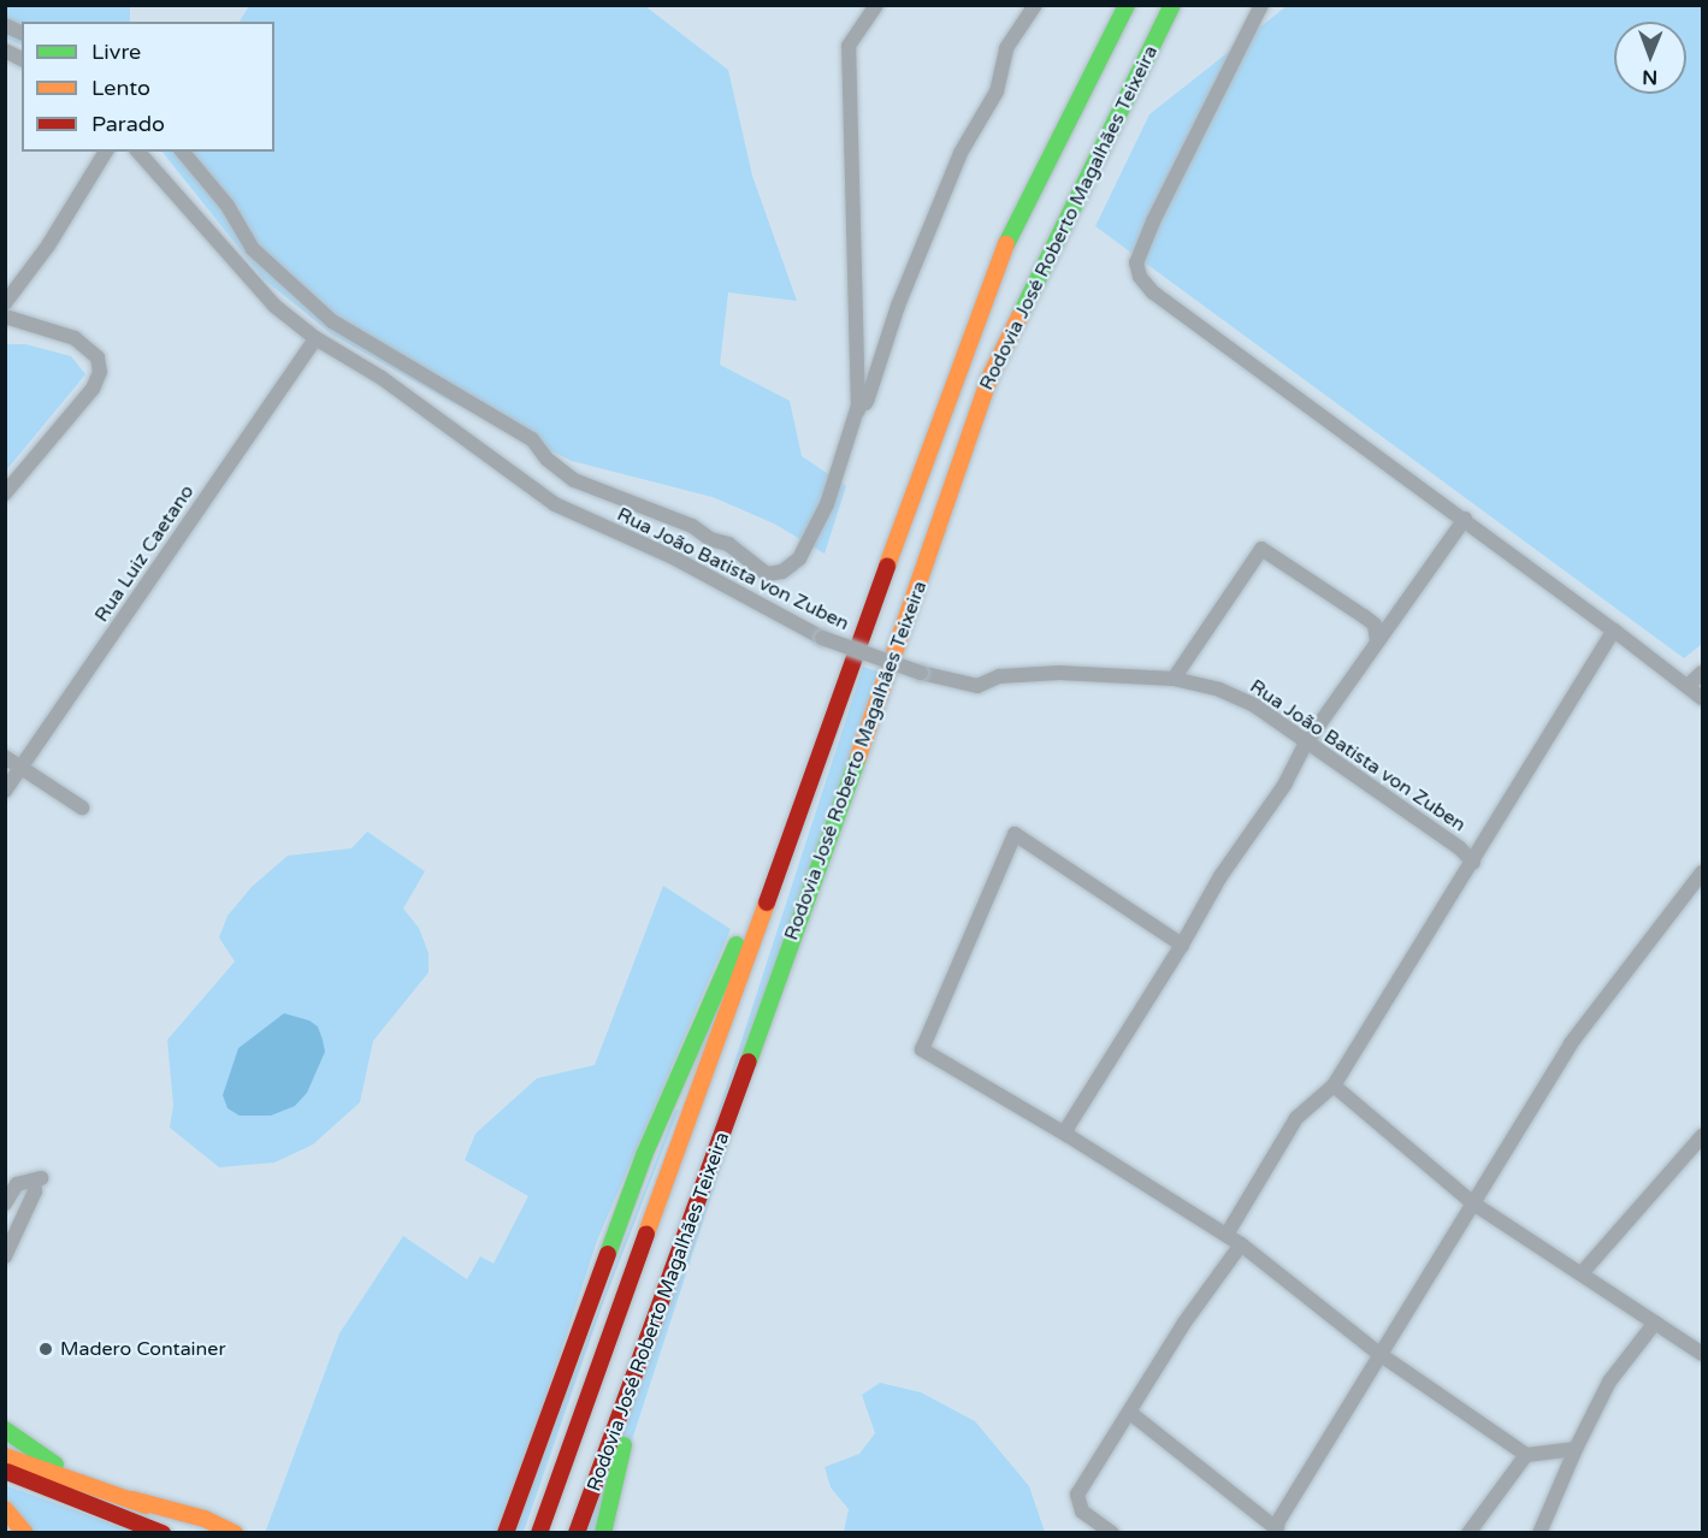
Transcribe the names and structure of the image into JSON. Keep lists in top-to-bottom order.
{
  "streets": {
    "main road": ["Rodovia José Roberto Magalhães Teixeira"],
    "street": ["Rua Luiz Caetano", "Rua João Batista von Zuben"]
  },
  "crossings": [
    ["Rua Luiz Caetano", "Rua João Batista von Zuben"]
  ],
  "places": ["Madero Container"],
  "legend": ["Livre", "Lento", "Parado"],
  "north": "bottom"
}
